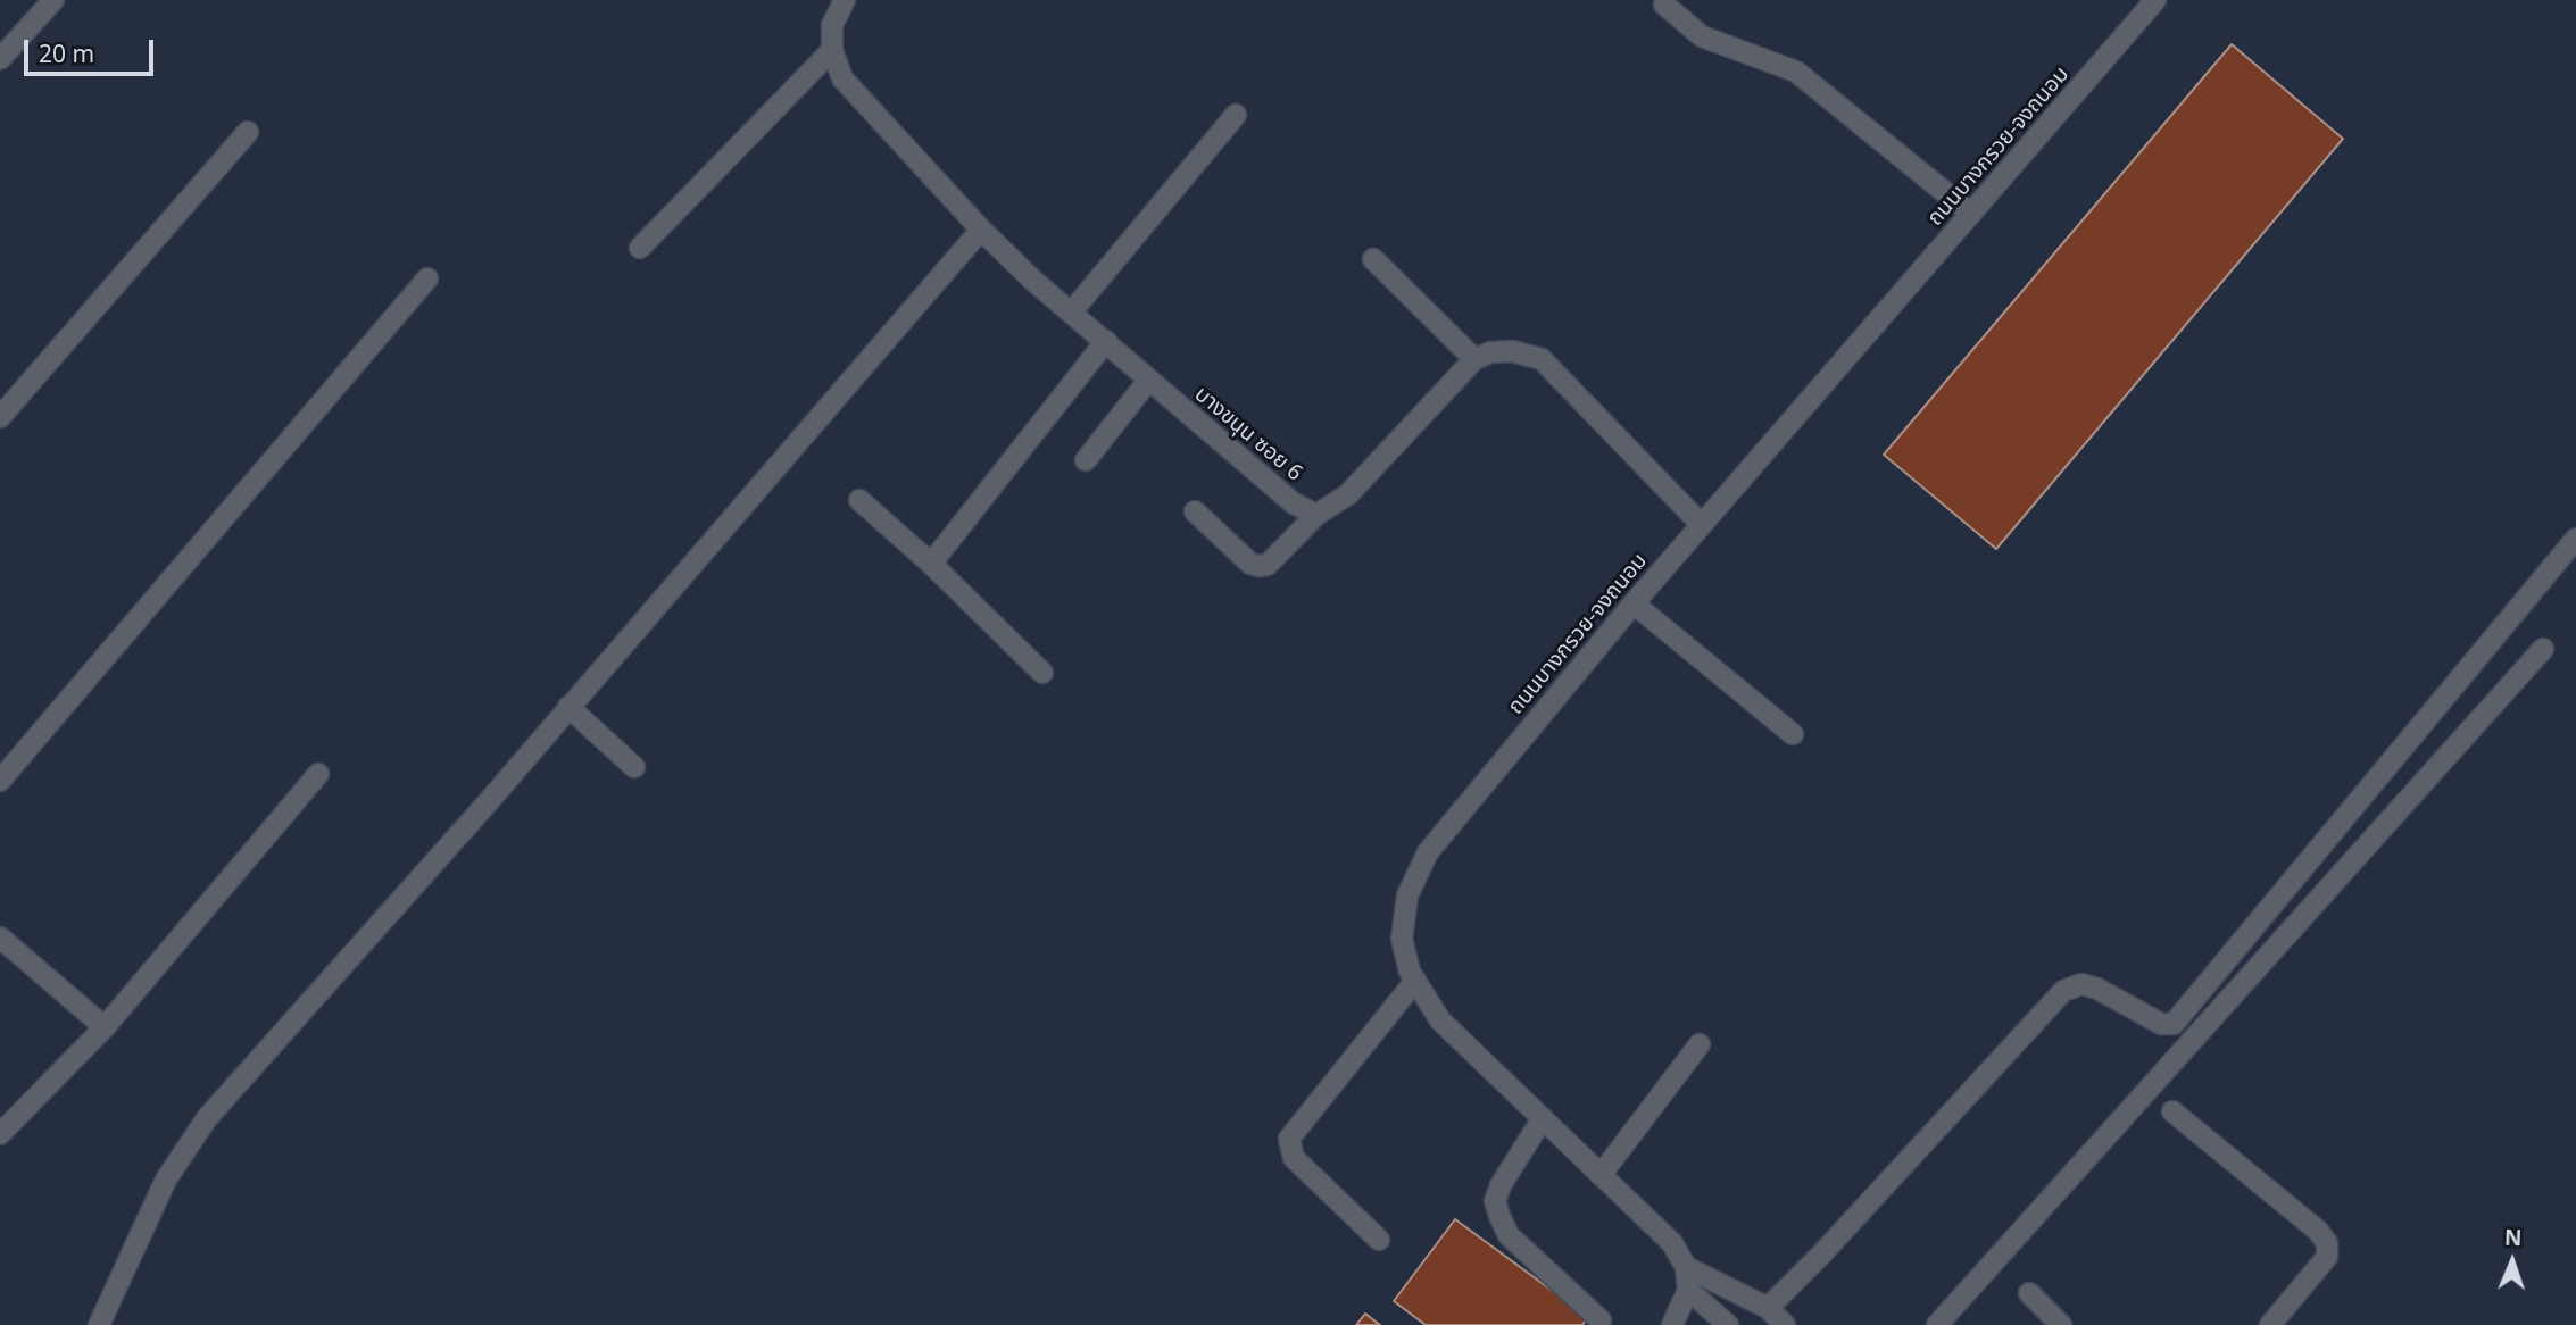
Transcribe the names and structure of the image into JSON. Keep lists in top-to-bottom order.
{
  "streets": {
    "street": ["ถนนบางกรวย-จงถนอม", "บางขนุน ซอย 6"]
  },
  "scale_bar": "20 m",
  "north": "top"
}
